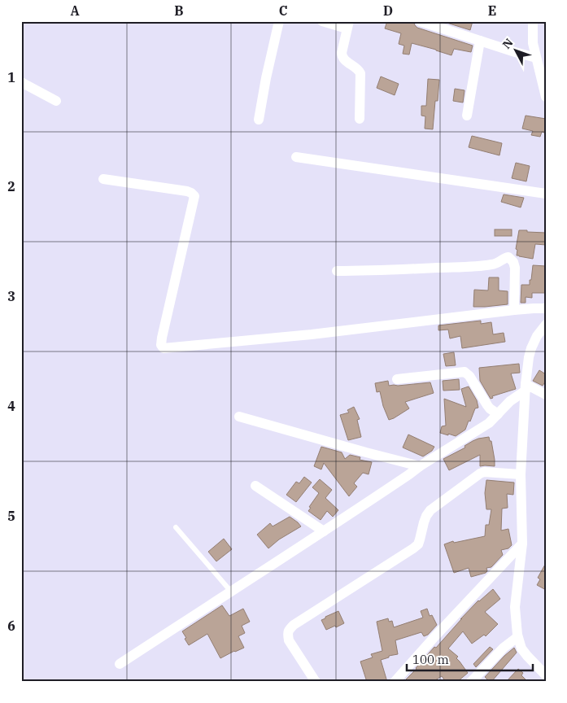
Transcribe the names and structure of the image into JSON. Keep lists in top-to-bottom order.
{
  "scale_bar": "100 m",
  "north": "top left",
  "grid": {
    "columns": [
      "A",
      "B",
      "C",
      "D",
      "E"
    ],
    "rows": [
      "1",
      "2",
      "3",
      "4",
      "5",
      "6"
    ]
  }
}
